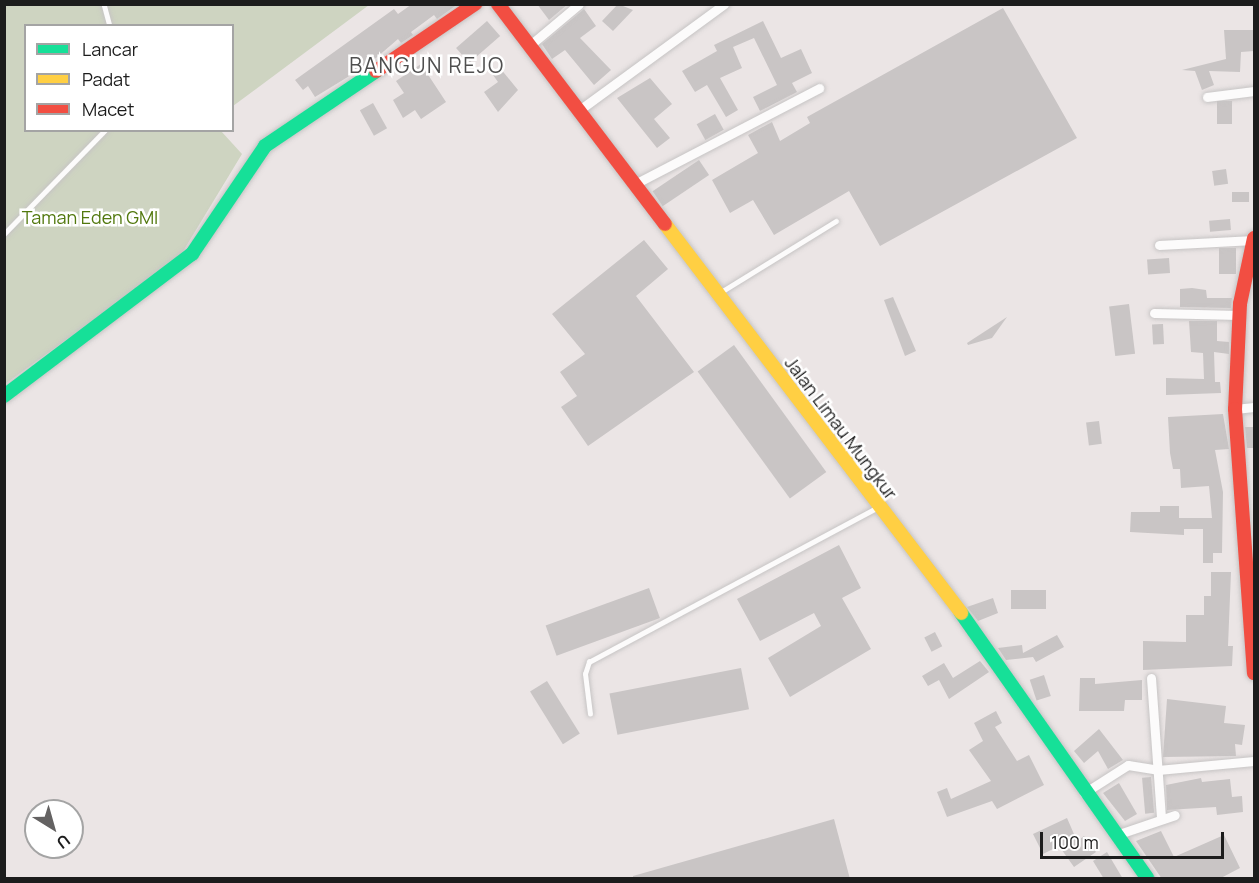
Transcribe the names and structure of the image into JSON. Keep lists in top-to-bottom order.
{
  "streets": {
    "street": ["Jalan Limau Mungkur"]
  },
  "districts": ["BANGUN REJO"],
  "parks": ["Taman Eden GMI"],
  "legend": ["Lancar", "Padat", "Macet"],
  "scale_bar": "100 m",
  "north": "bottom right"
}
